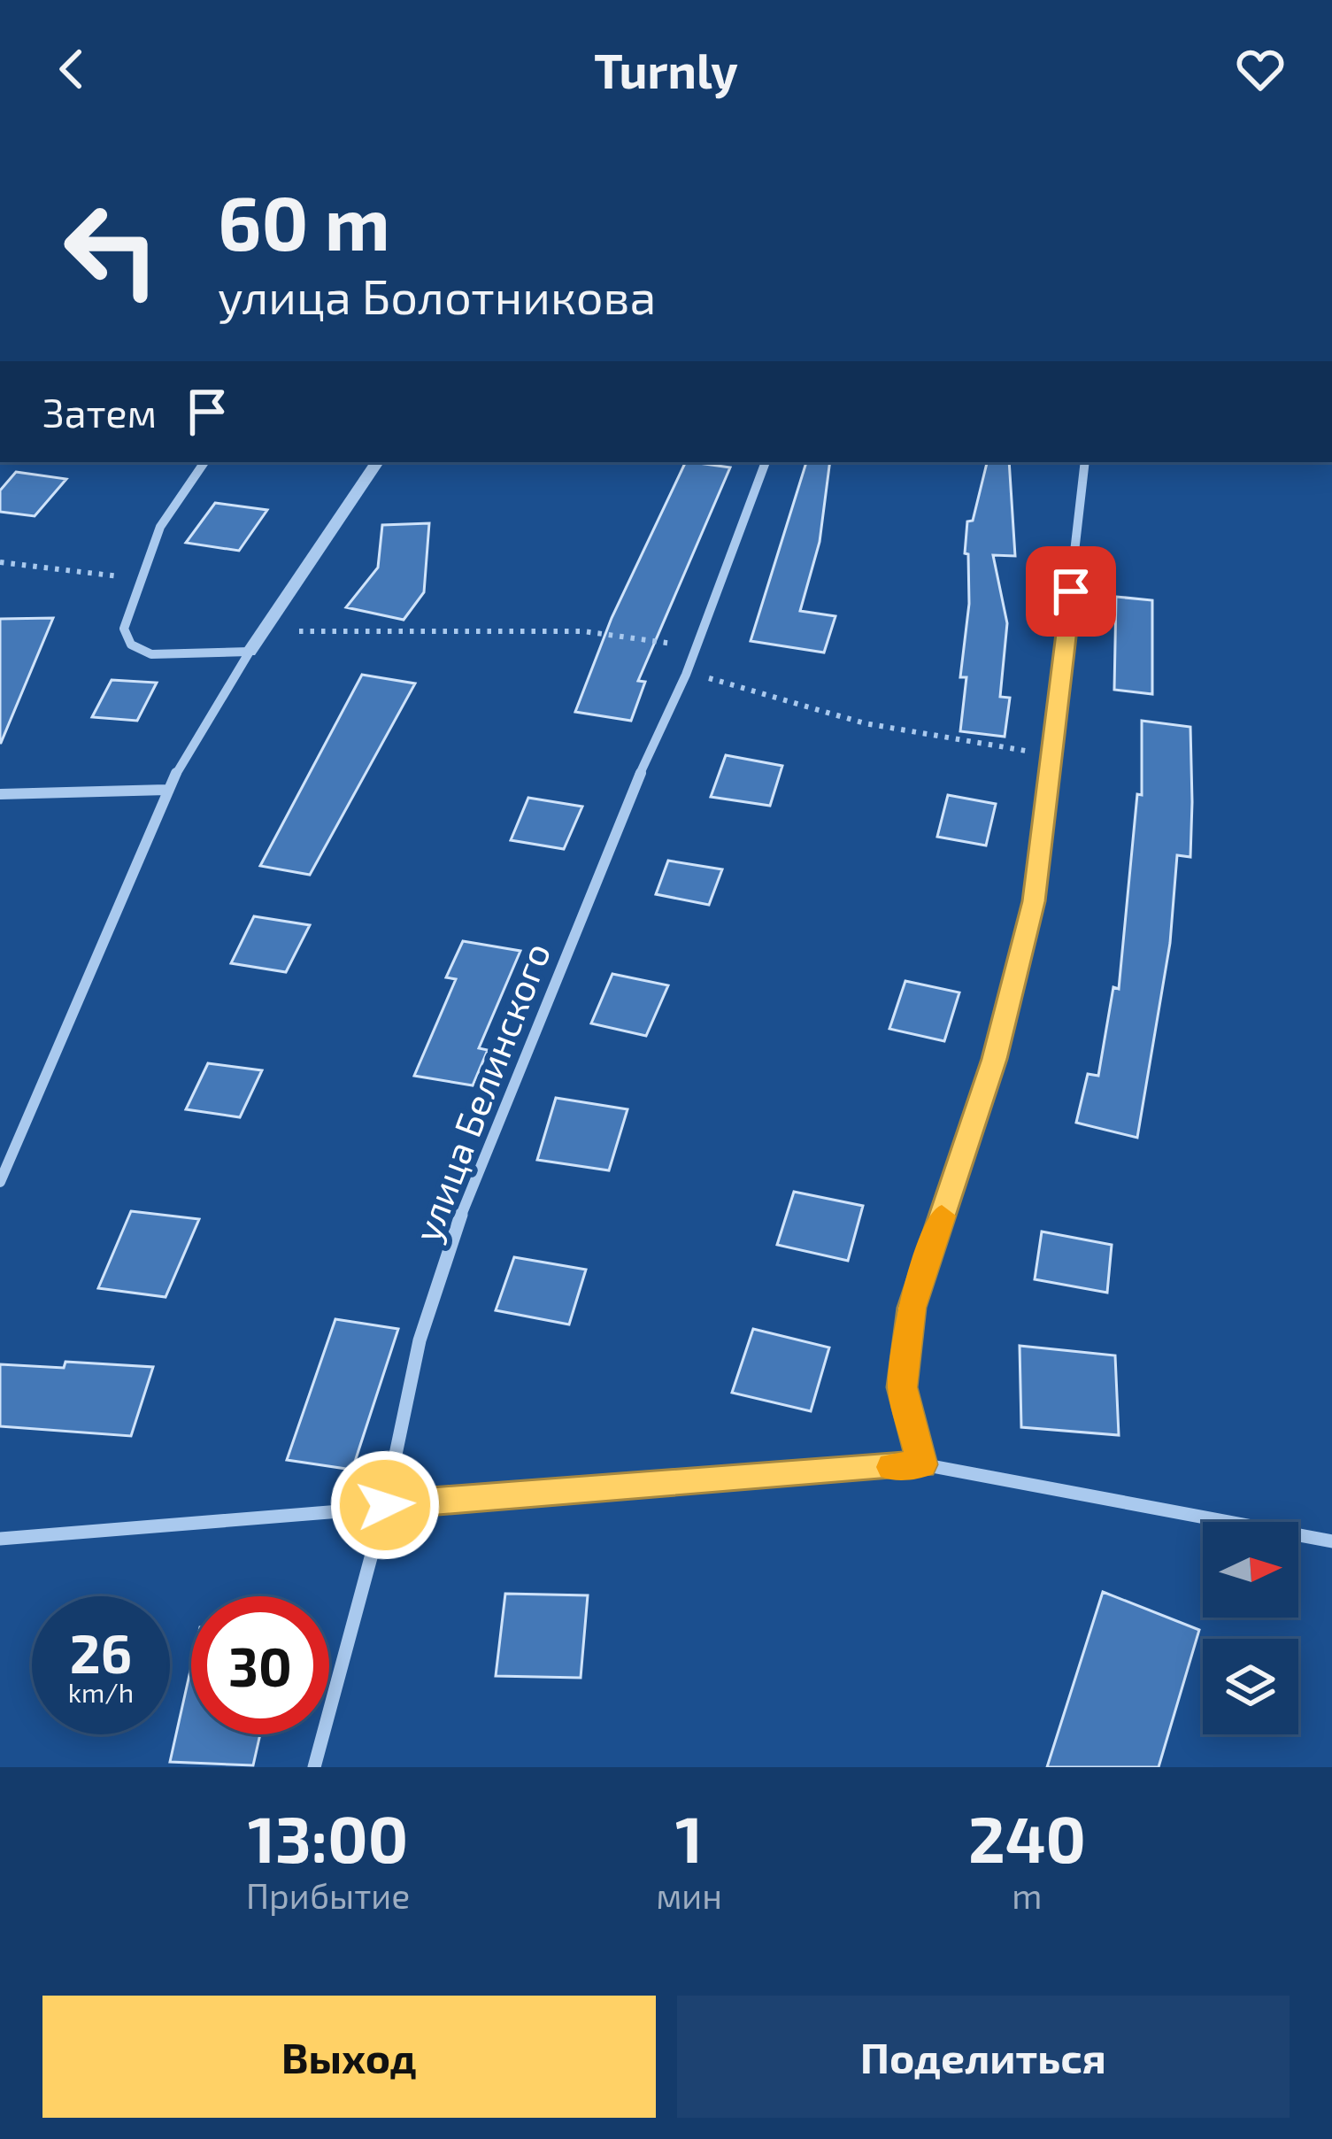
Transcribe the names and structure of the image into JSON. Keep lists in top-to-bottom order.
{
  "streets": {
    "street": ["улица Белинского"]
  },
  "north": "right",
  "page": {
    "header": "Turnly",
    "turn": ["60 m", "улица Болотникова"],
    "then": "Затем",
    "speed": "26 km/h",
    "limit": "30",
    "eta": [
      "13:00",
      "Прибытие",
      "1",
      "мин",
      "240",
      "m"
    ],
    "buttons": ["Выход", "Поделиться"]
  }
}
